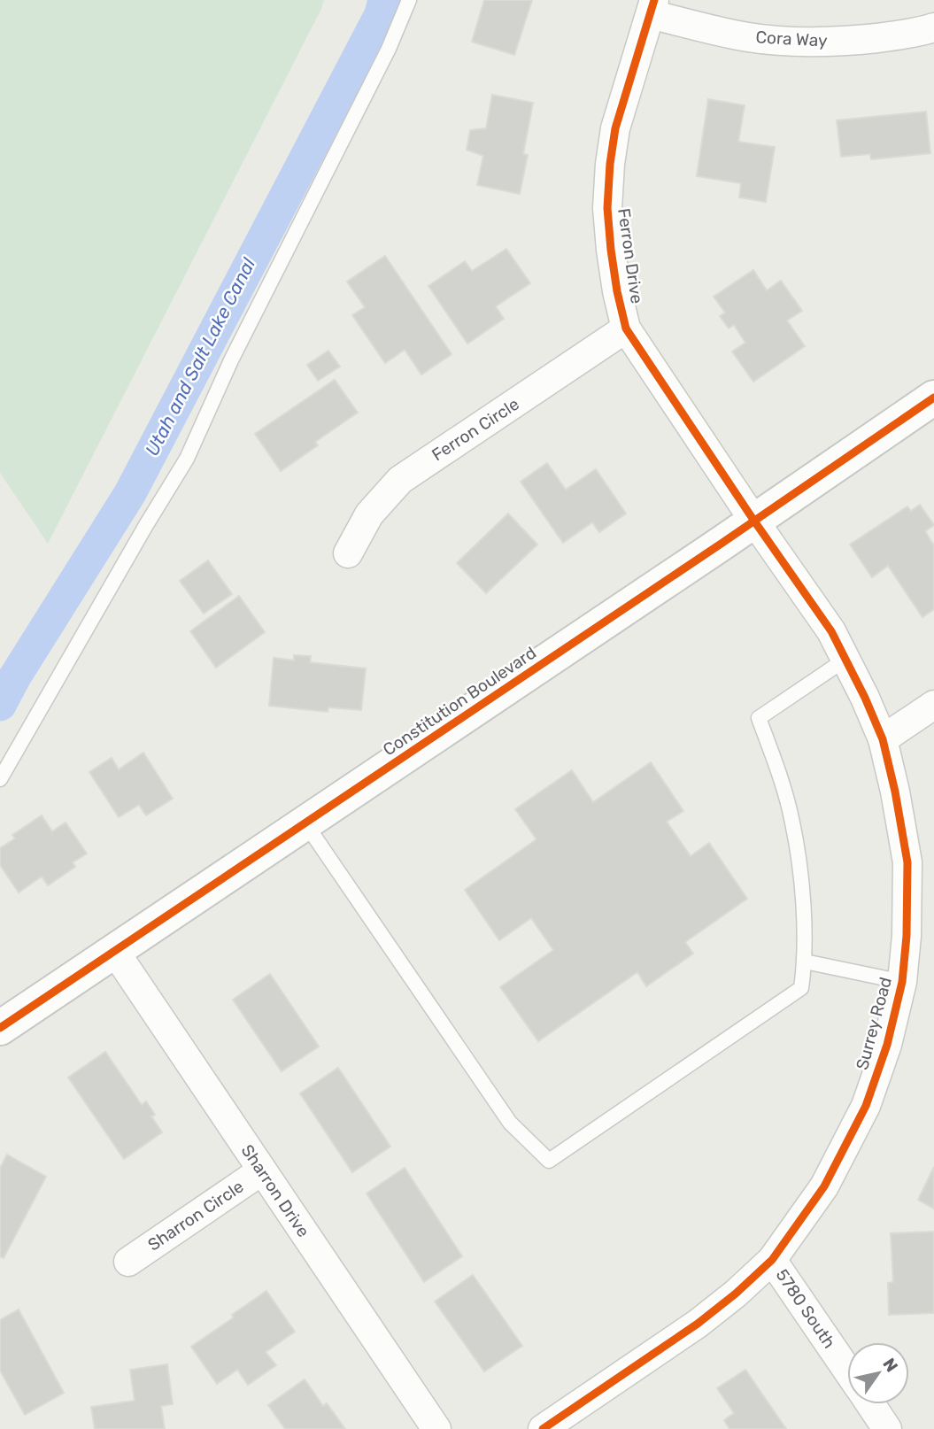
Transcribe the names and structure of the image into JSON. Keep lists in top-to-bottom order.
{
  "streets": {
    "main road": ["Constitution Boulevard"],
    "street": [
      "Cora Way",
      "Ferron Drive",
      "Ferron Circle",
      "Surrey Road",
      "Sharron Drive",
      "Sharron Circle",
      "5780 South"
    ]
  },
  "crossings": [
    ["Cora Way", "Ferron Drive"],
    ["Ferron Drive", "Ferron Circle"],
    ["Ferron Drive", "Constitution Boulevard"],
    ["Ferron Drive", "Surrey Road"],
    ["Constitution Boulevard", "Surrey Road"],
    ["Constitution Boulevard", "Sharron Drive"],
    ["Surrey Road", "5780 South"],
    ["Sharron Drive", "Sharron Circle"]
  ],
  "water": ["Utah and Salt Lake Canal"],
  "north": "top right"
}
